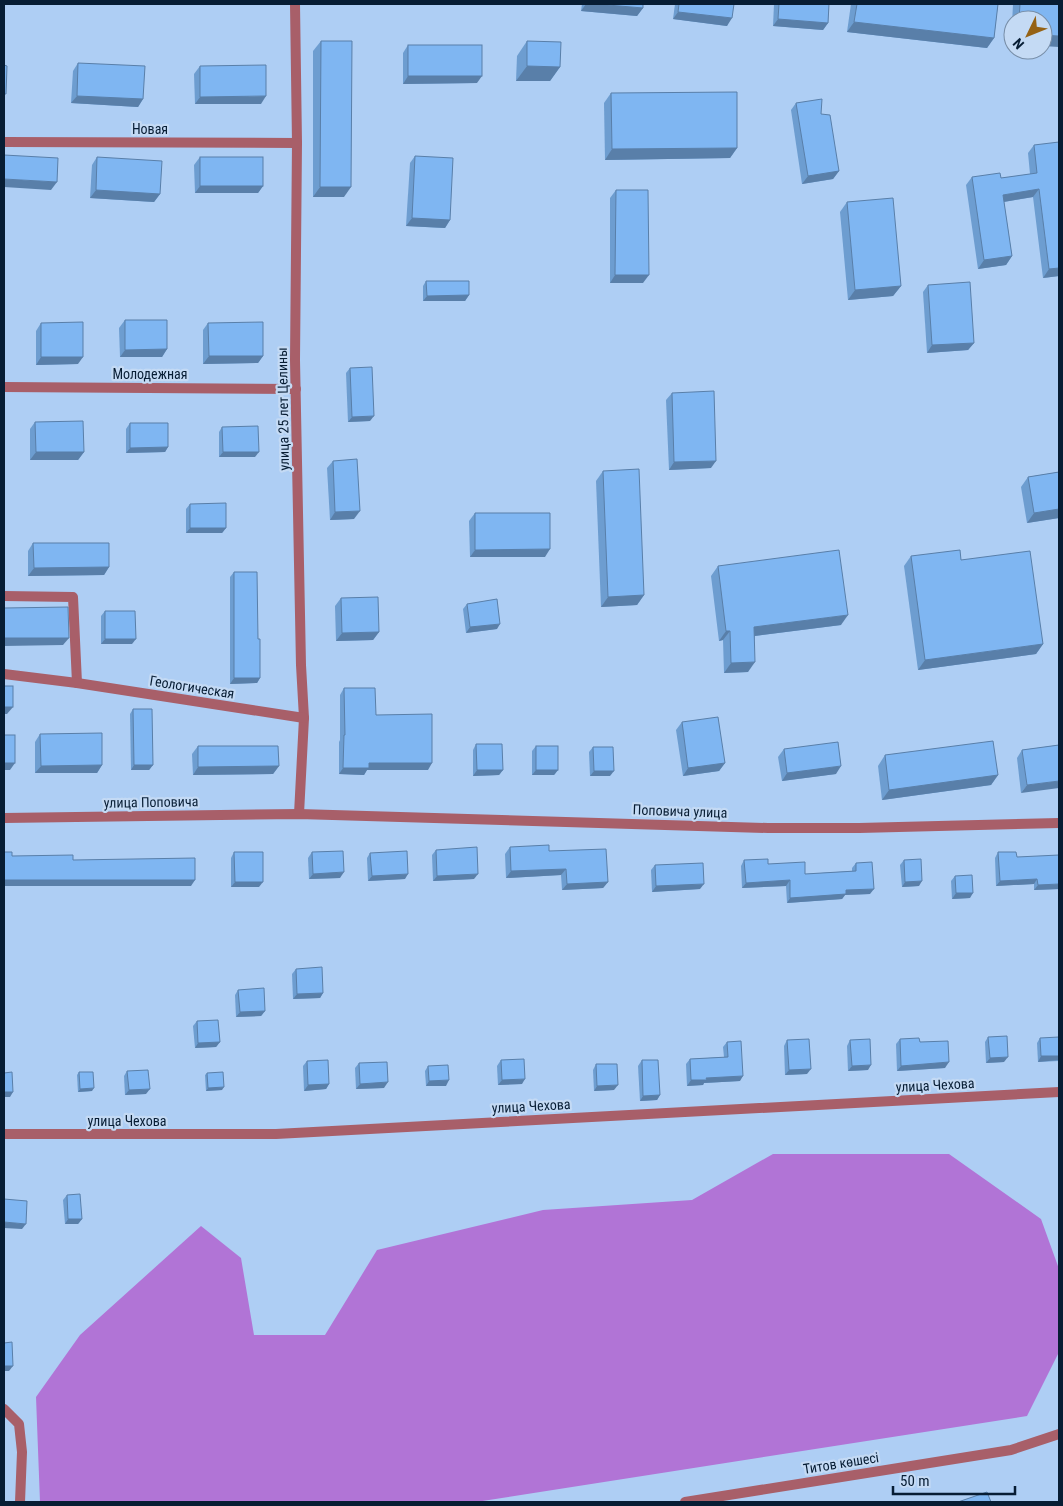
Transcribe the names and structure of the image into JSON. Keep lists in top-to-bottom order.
{
  "streets": {
    "street": [
      "Новая",
      "Молодежная",
      "улица 25 лет Целины",
      "Геологическая",
      "улица Поповича",
      "Поповича улица",
      "улица Чехова",
      "Титов көшесі"
    ]
  },
  "crossings": [
    ["Новая", "улица 25 лет Целины"],
    ["Молодежная", "улица 25 лет Целины"],
    ["улица 25 лет Целины", "Геологическая"],
    ["улица 25 лет Целины", "улица Поповича"],
    ["улица 25 лет Целины", "Поповича улица"],
    ["улица Поповича", "Поповича улица"]
  ],
  "scale_bar": "50 m",
  "north": "bottom left"
}
